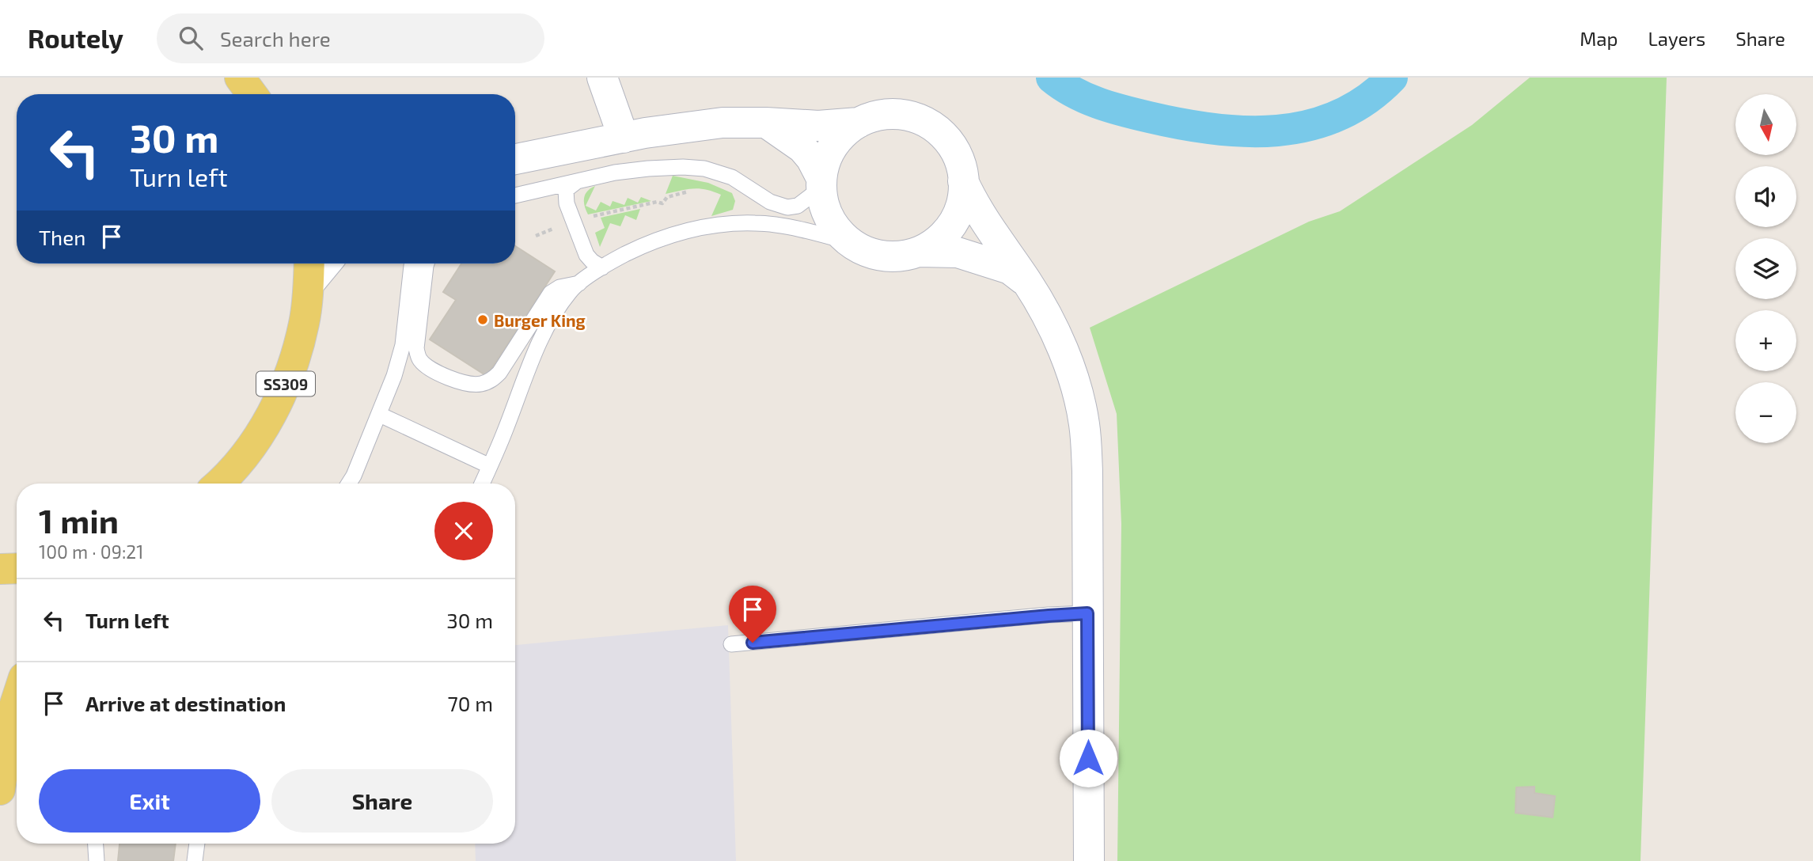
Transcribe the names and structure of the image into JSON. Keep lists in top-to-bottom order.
{
  "streets": {
    "main road": ["SS309"]
  },
  "places": ["Burger King"],
  "north": "bottom",
  "page": {
    "header": "Routely",
    "search": "Search here",
    "nav": ["Map", "Layers", "Share"],
    "map_buttons": ["+", "−"],
    "turn": ["30 m", "Turn left"],
    "then": "Then",
    "heading": ["1 min", "100 m · 09:21"],
    "list": [
      {
        "name": "Turn left",
        "value": "30 m"
      },
      {
        "name": "Arrive at destination",
        "value": "70 m"
      }
    ],
    "buttons": ["Exit", "Share"]
  }
}
